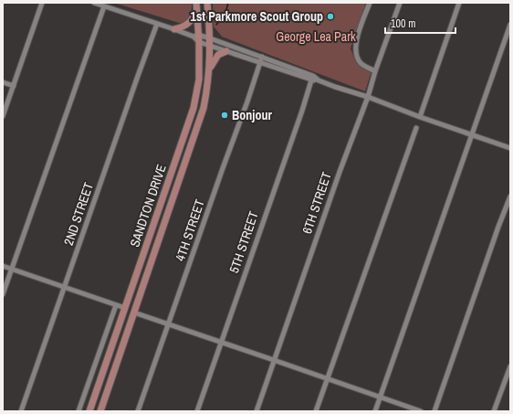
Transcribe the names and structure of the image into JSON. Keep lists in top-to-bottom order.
{
  "streets": {
    "main road": ["SANDTON DRIVE"],
    "street": [
      "6TH STREET",
      "2ND STREET",
      "4TH STREET",
      "5TH STREET"
    ]
  },
  "parks": ["George Lea Park"],
  "places": ["1st Parkmore Scout Group", "Bonjour"],
  "scale_bar": "100 m"
}
